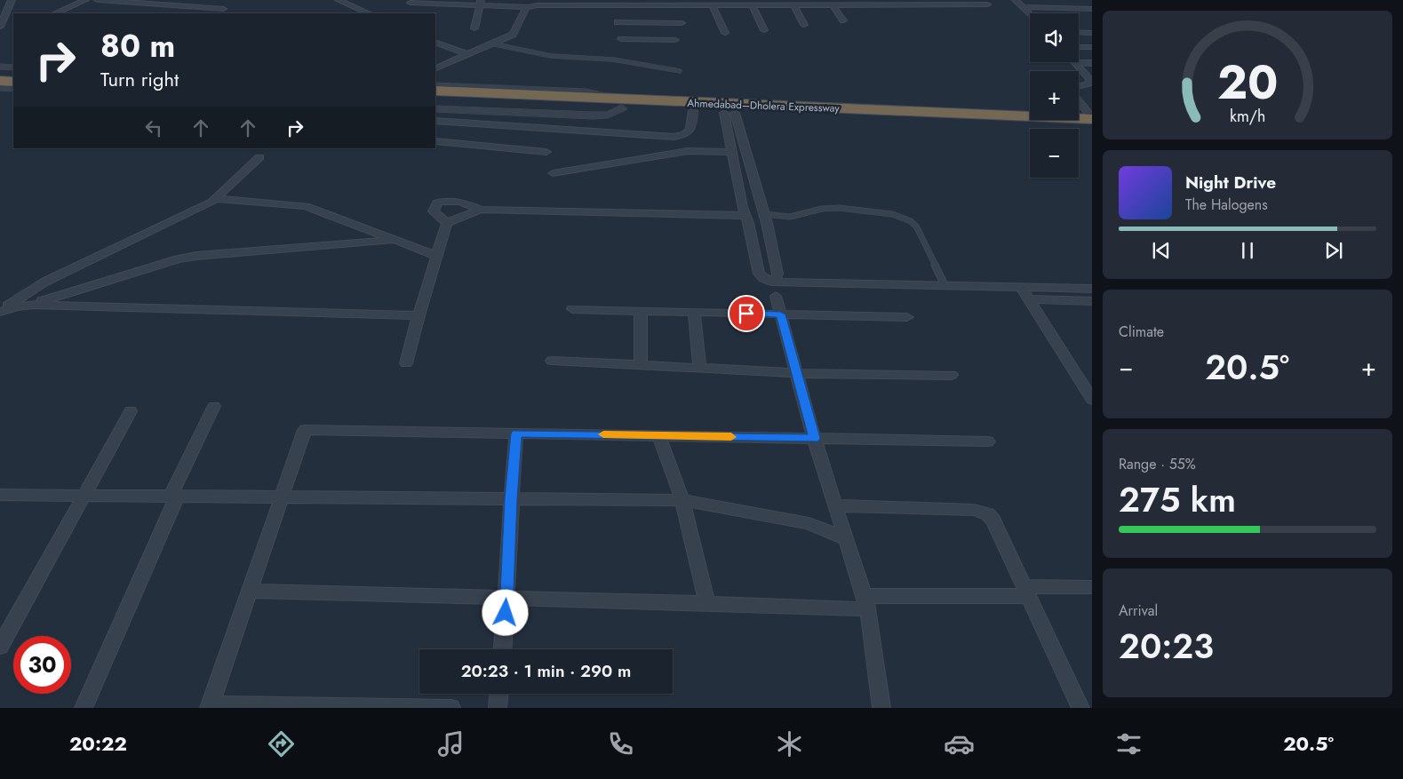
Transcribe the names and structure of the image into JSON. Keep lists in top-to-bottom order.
{
  "streets": {
    "highway": ["Ahmedabad–Dholera Expressway"]
  },
  "page": {
    "map_buttons": ["+", "−"],
    "turn": ["80 m", "Turn right"],
    "song": ["Night Drive", "The Halogens"],
    "tile": [
      "Climate",
      ["Range · 55%", "275 km"],
      ["Arrival", "20:23"]
    ],
    "heat": ["−", "20.5°", "+"],
    "limit": "30",
    "trip": "20:23 · 1 min · 290 m",
    "tabs": ["20:22", "20.5°"],
    "gauge": ["20", "km/h"]
  }
}
